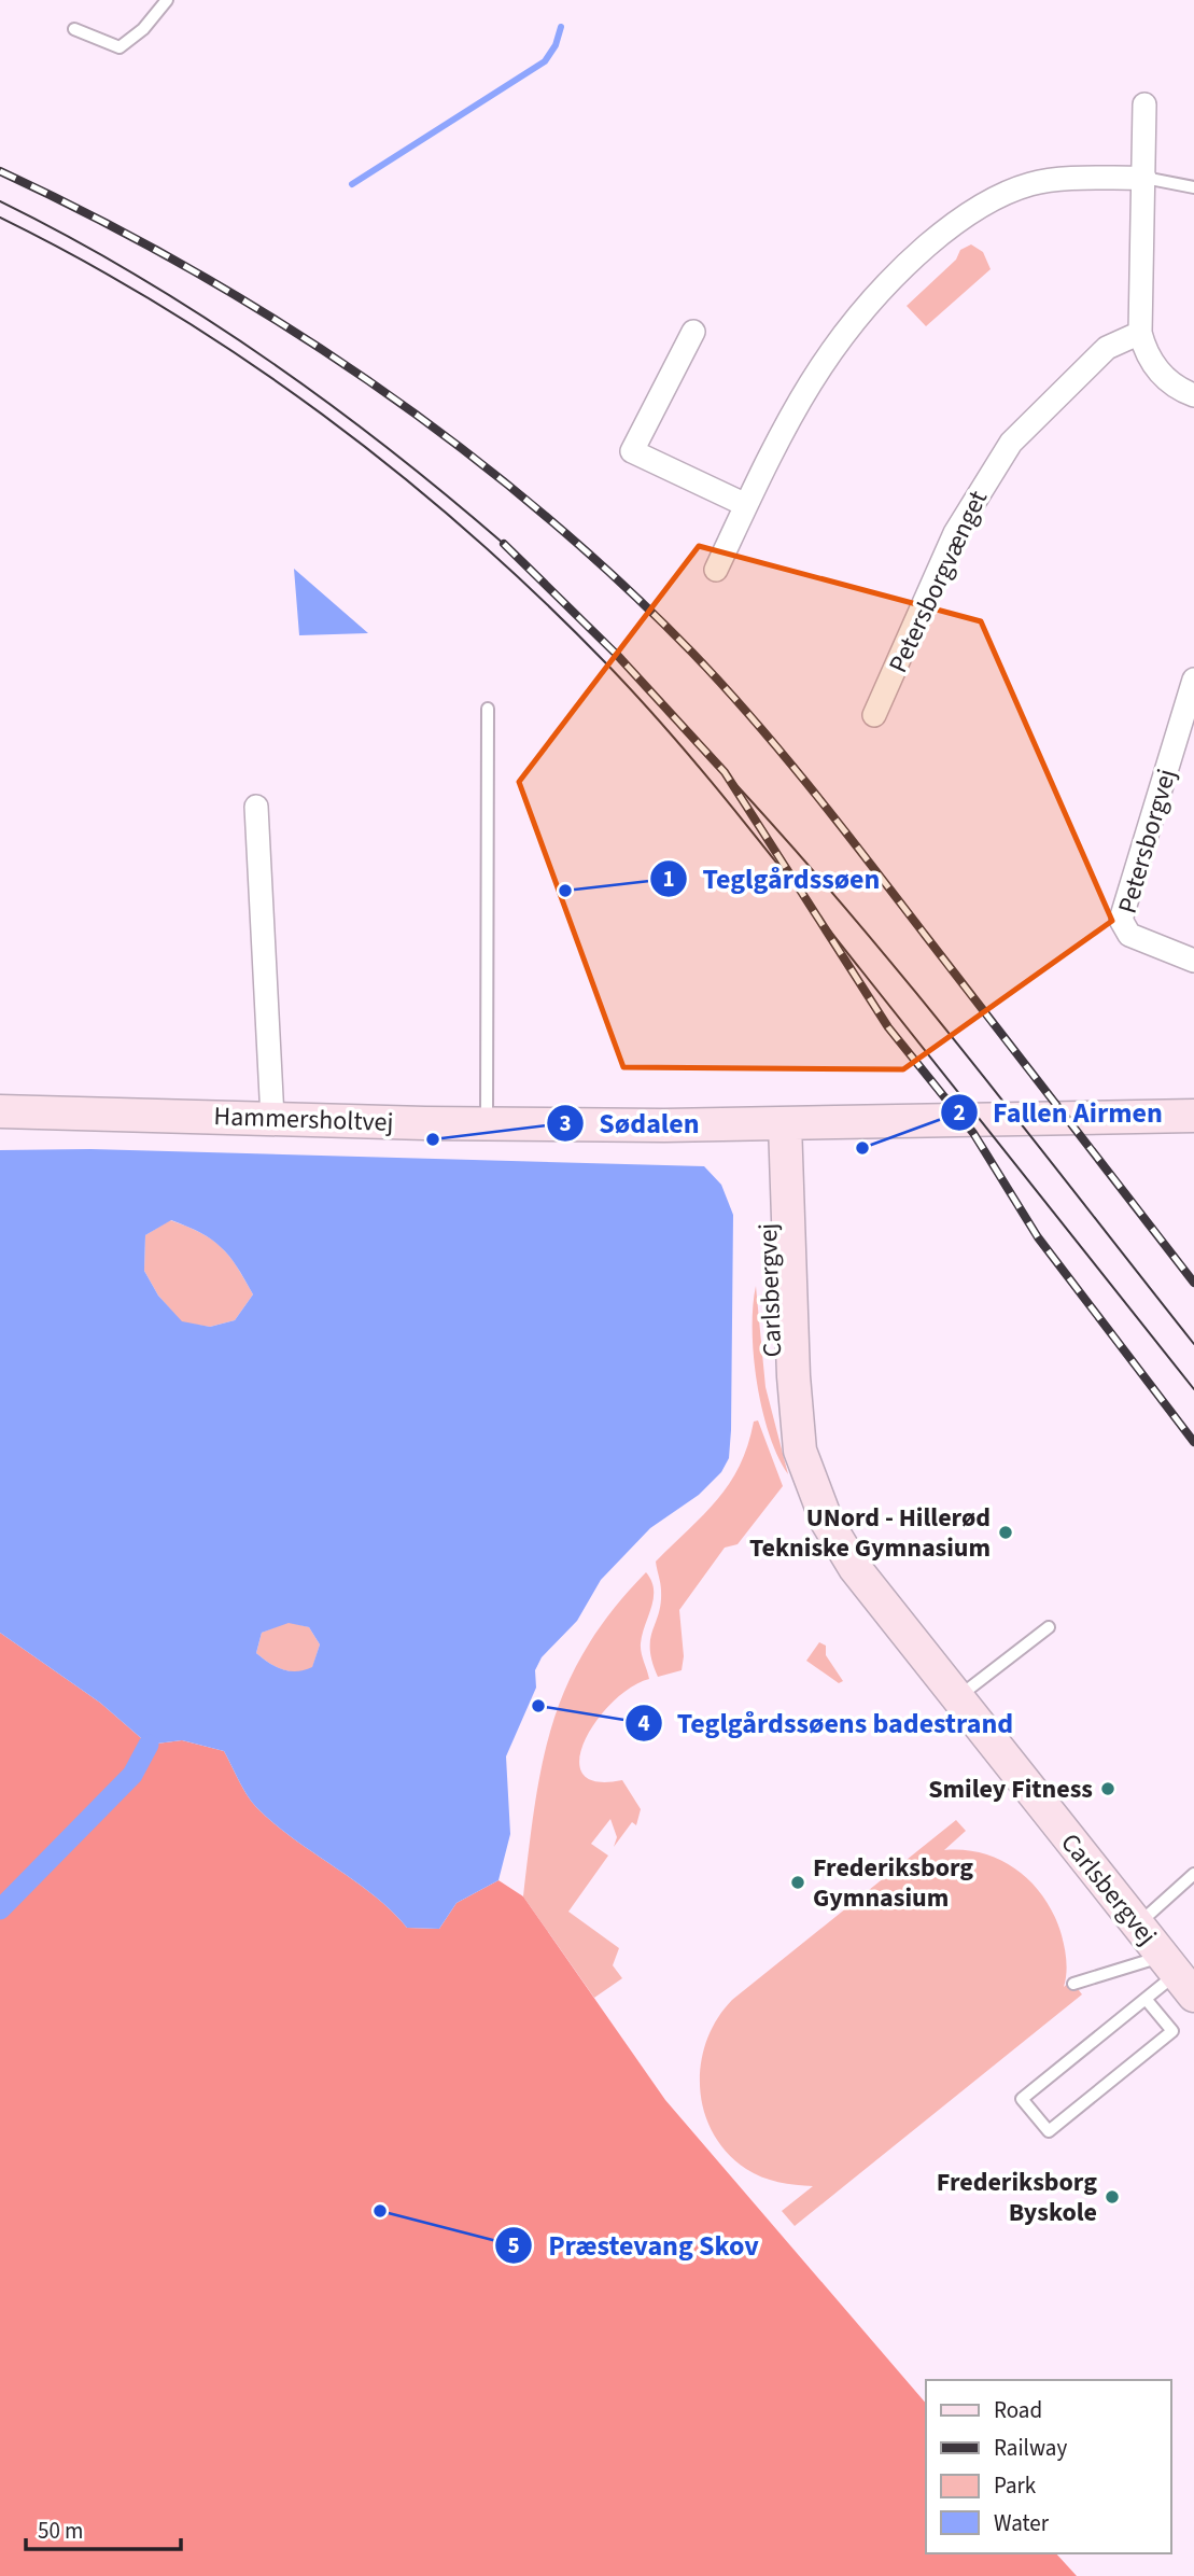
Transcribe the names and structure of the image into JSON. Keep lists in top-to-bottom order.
{
  "streets": {
    "street": [
      "Petersborgvænget",
      "Petersborgvej",
      "Hammersholtvej",
      "Carlsbergvej"
    ]
  },
  "crossings": [
    ["Hammersholtvej", "Carlsbergvej"]
  ],
  "places": [
    "Teglgårdssøen",
    "Sødalen",
    "Fallen Airmen",
    "UNord - Hillerød Tekniske Gymnasium",
    "Teglgårdssøens badestrand",
    "Smiley Fitness",
    "Frederiksborg Gymnasium",
    "Frederiksborg Byskole",
    "Præstevang Skov"
  ],
  "legend": [
    "Road",
    "Railway",
    "Park",
    "Water"
  ],
  "scale_bar": "50 m"
}
